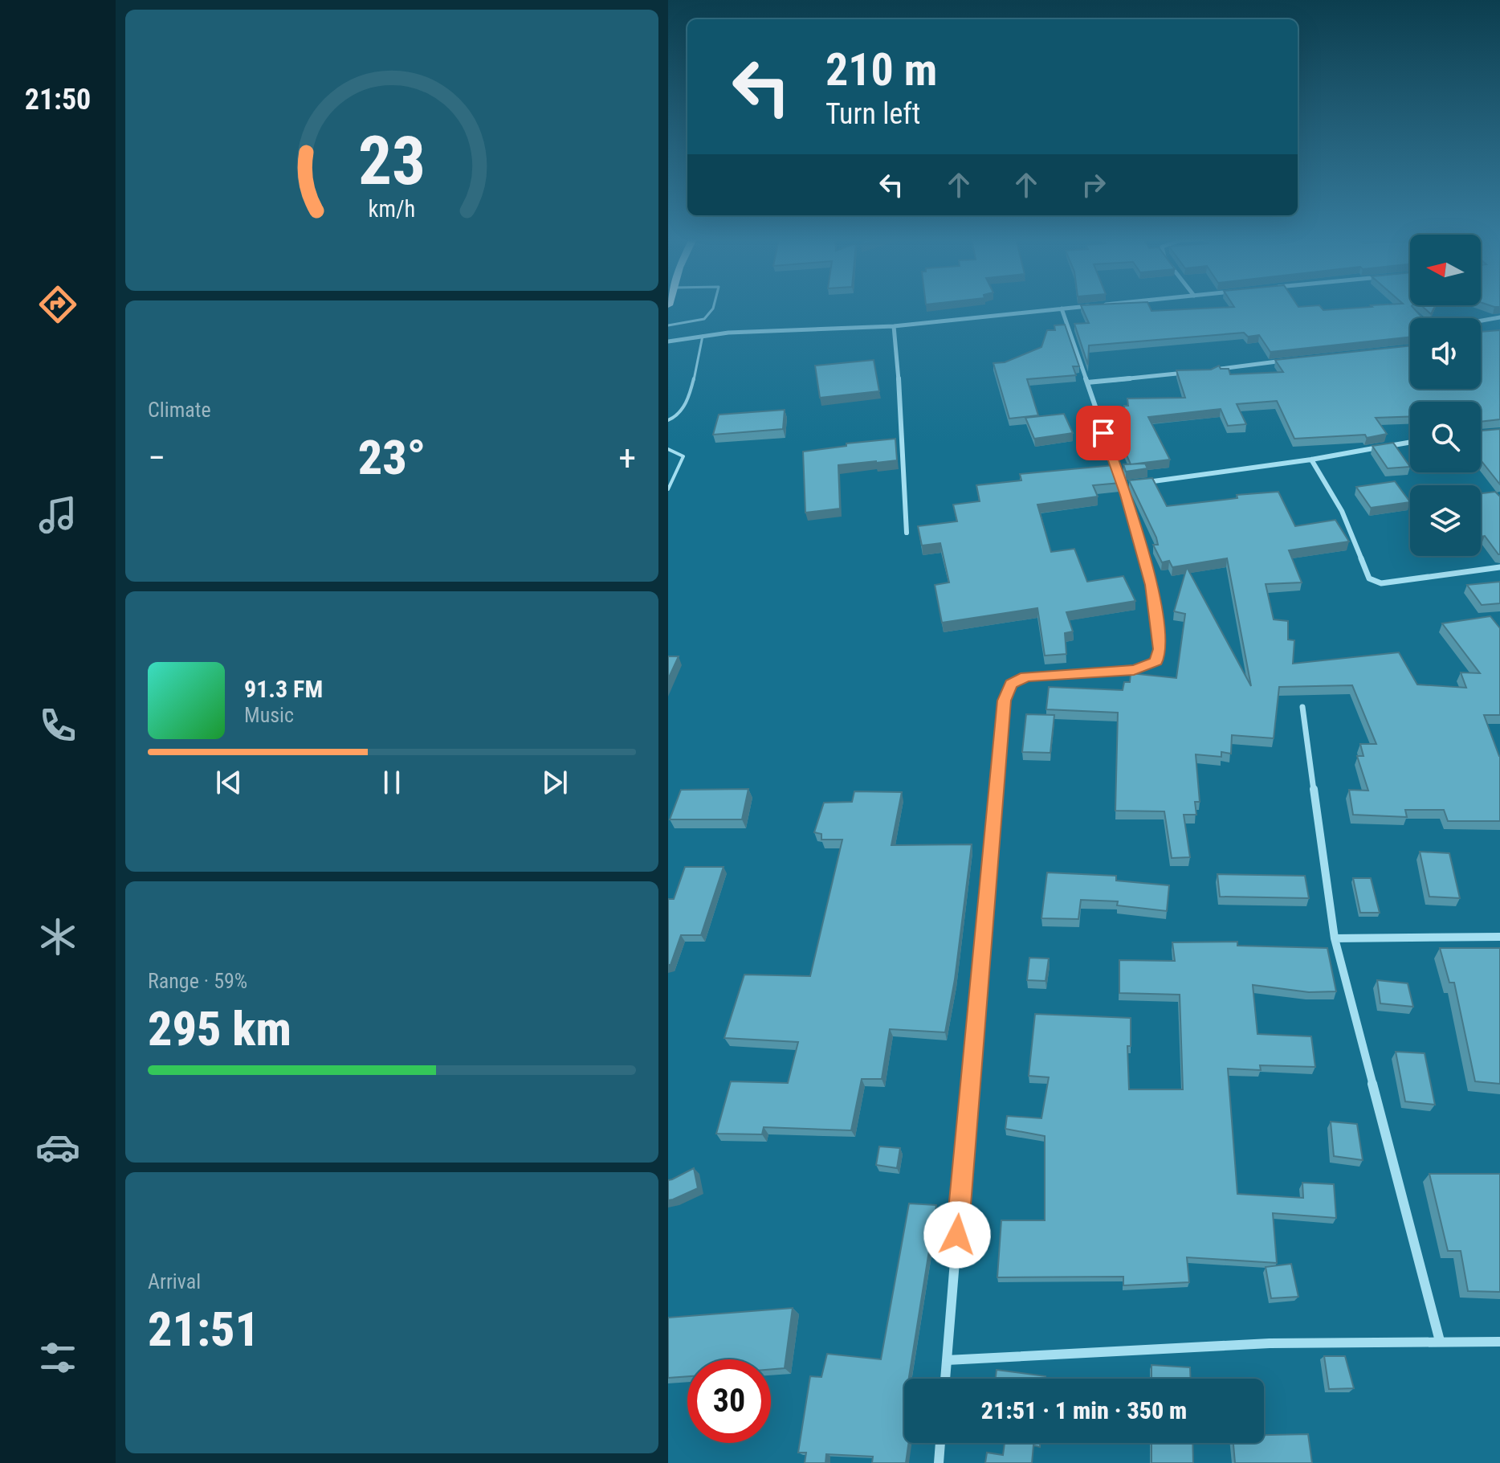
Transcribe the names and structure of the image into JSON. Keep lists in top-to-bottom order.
{
  "north": "left",
  "page": {
    "tabs": "21:50",
    "turn": ["210 m", "Turn left"],
    "tile": [
      "Climate",
      ["Range · 59%", "295 km"],
      ["Arrival", "21:51"]
    ],
    "heat": ["−", "23°", "+"],
    "song": ["91.3 FM", "Music"],
    "limit": "30",
    "trip": "21:51 · 1 min · 350 m",
    "gauge": ["23", "km/h"]
  }
}
